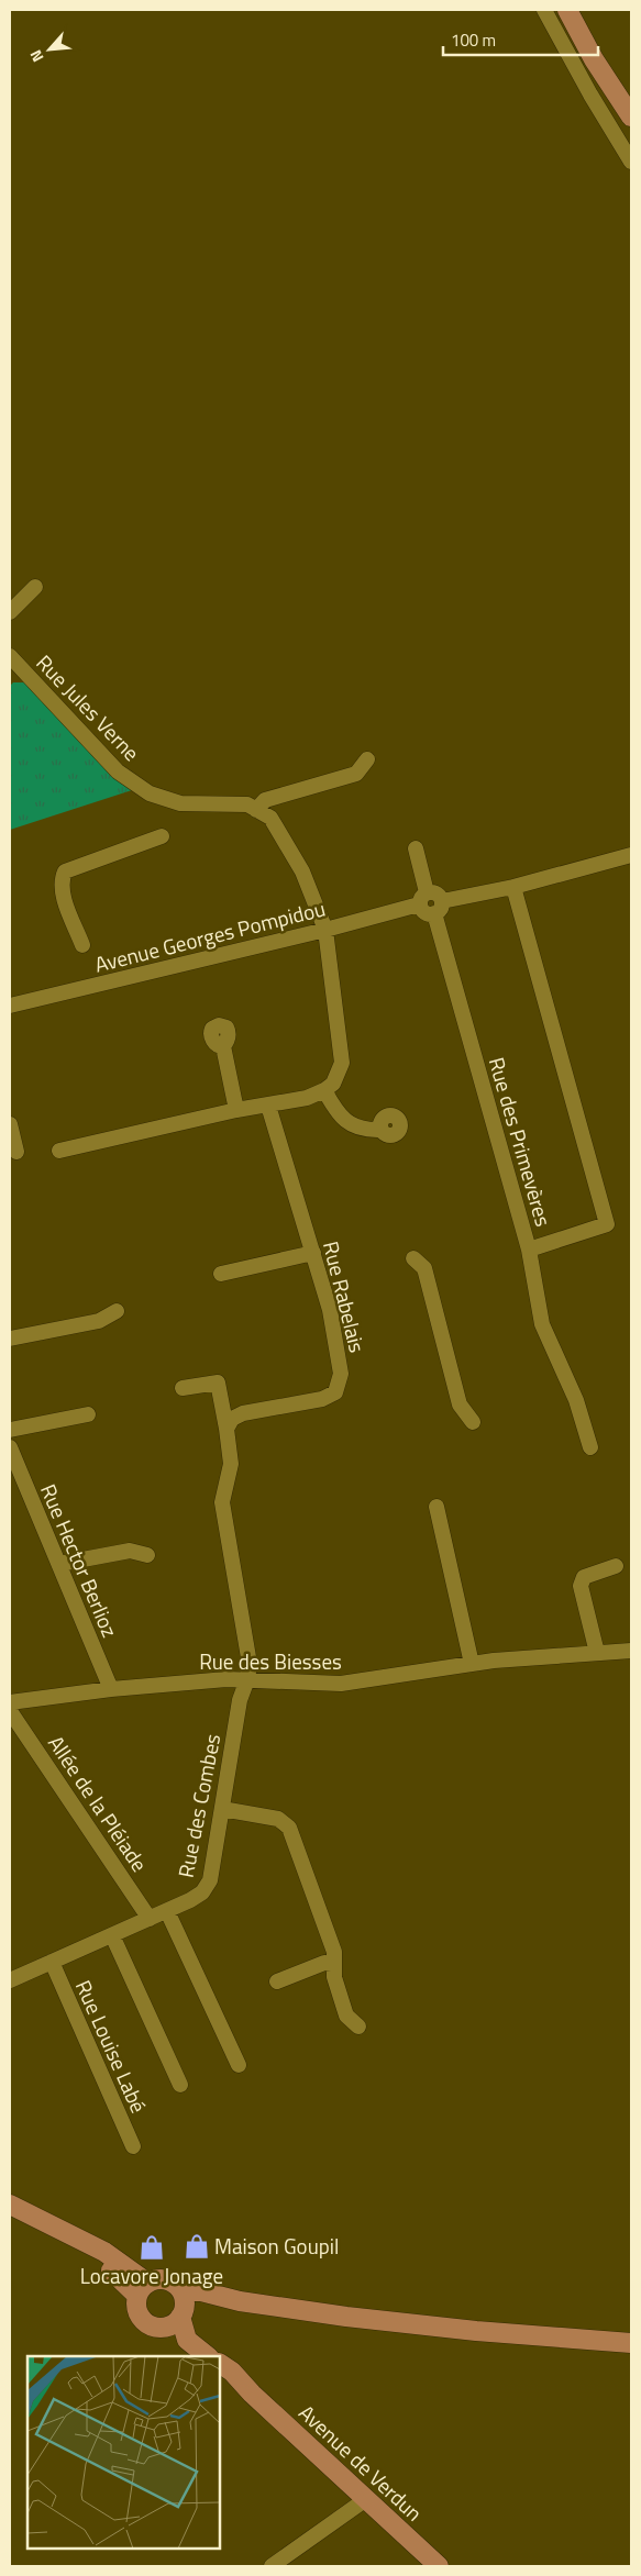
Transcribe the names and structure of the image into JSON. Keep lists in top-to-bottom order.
{
  "streets": {
    "main road": ["Avenue de Verdun"],
    "street": [
      "Rue Jules Verne",
      "Avenue Georges Pompidou",
      "Rue des Primevères",
      "Rue Rabelais",
      "Rue Hector Berlioz",
      "Rue des Biesses",
      "Allée de la Pléiade",
      "Rue des Combes",
      "Rue Louise Labé"
    ]
  },
  "crossings": [
    ["Rue Jules Verne", "Avenue Georges Pompidou"],
    ["Rue Hector Berlioz", "Rue des Biesses"],
    ["Rue des Biesses", "Rue des Combes"],
    ["Allée de la Pléiade", "Rue des Combes"],
    ["Rue des Combes", "Rue Louise Labé"]
  ],
  "places": {
    "shop": ["Maison Goupil", "Locavore Jonage"]
  },
  "scale_bar": "100 m",
  "north": "bottom left"
}
